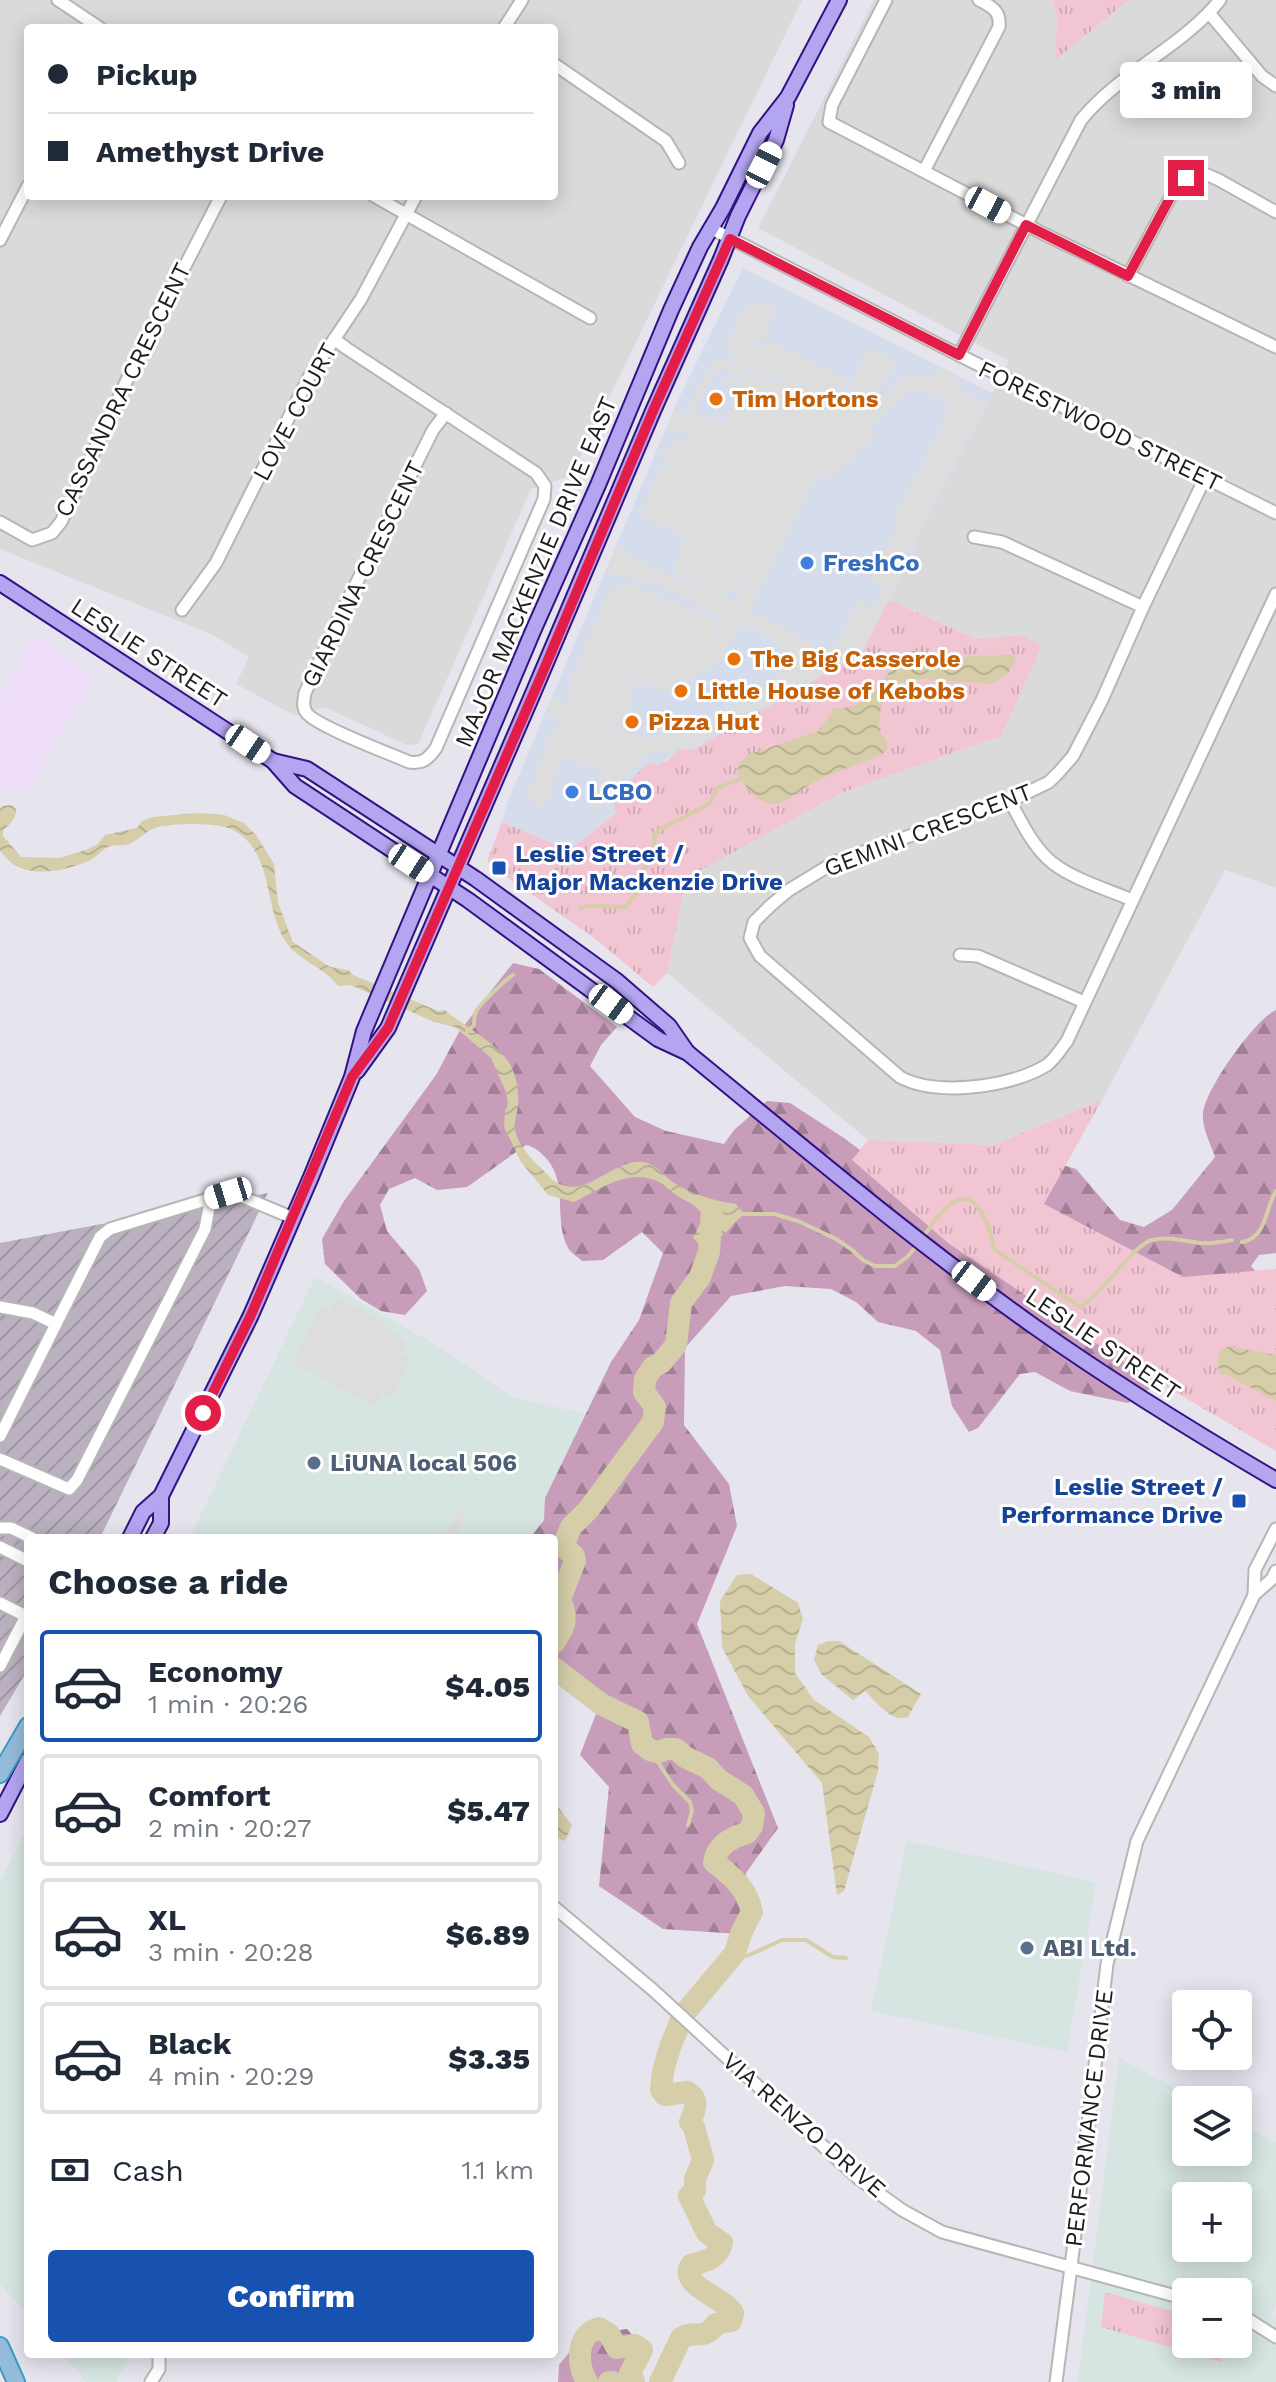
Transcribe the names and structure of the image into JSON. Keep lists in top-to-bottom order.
{
  "streets": {
    "main road": ["MAJOR MACKENZIE DRIVE EAST", "LESLIE STREET"],
    "street": [
      "CASSANDRA CRESCENT",
      "LOVE COURT",
      "FORESTWOOD STREET",
      "GIARDINA CRESCENT",
      "GEMINI CRESCENT",
      "PERFORMANCE DRIVE",
      "VIA RENZO DRIVE"
    ]
  },
  "crossings": [
    ["LOVE COURT", "GIARDINA CRESCENT"],
    ["FORESTWOOD STREET", "MAJOR MACKENZIE DRIVE EAST"],
    ["FORESTWOOD STREET", "GEMINI CRESCENT"],
    ["MAJOR MACKENZIE DRIVE EAST", "LESLIE STREET"],
    ["PERFORMANCE DRIVE", "VIA RENZO DRIVE"]
  ],
  "places": {
    "other": [
      "Tim Hortons",
      "FreshCo",
      "The Big Casserole",
      "Little House of Kebobs",
      "Pizza Hut",
      "LCBO",
      "LiUNA local 506",
      "ABI Ltd."
    ],
    "transit": ["Leslie Street / Major Mackenzie Drive", "Leslie Street / Performance Drive"]
  },
  "page": {
    "banner": ["Pickup", "Amethyst Drive"],
    "bubble": "3 min",
    "heading": "Choose a ride",
    "list": [
      {
        "name": "Economy",
        "note": "1 min · 20:26",
        "value": "$4.05"
      },
      {
        "name": "Comfort",
        "note": "2 min · 20:27",
        "value": "$5.47"
      },
      {
        "name": "XL",
        "note": "3 min · 20:28",
        "value": "$6.89"
      },
      {
        "name": "Black",
        "note": "4 min · 20:29",
        "value": "$3.35"
      }
    ],
    "map_buttons": ["+", "−"],
    "pay": ["Cash", "1.1 km"],
    "buttons": "Confirm"
  }
}
